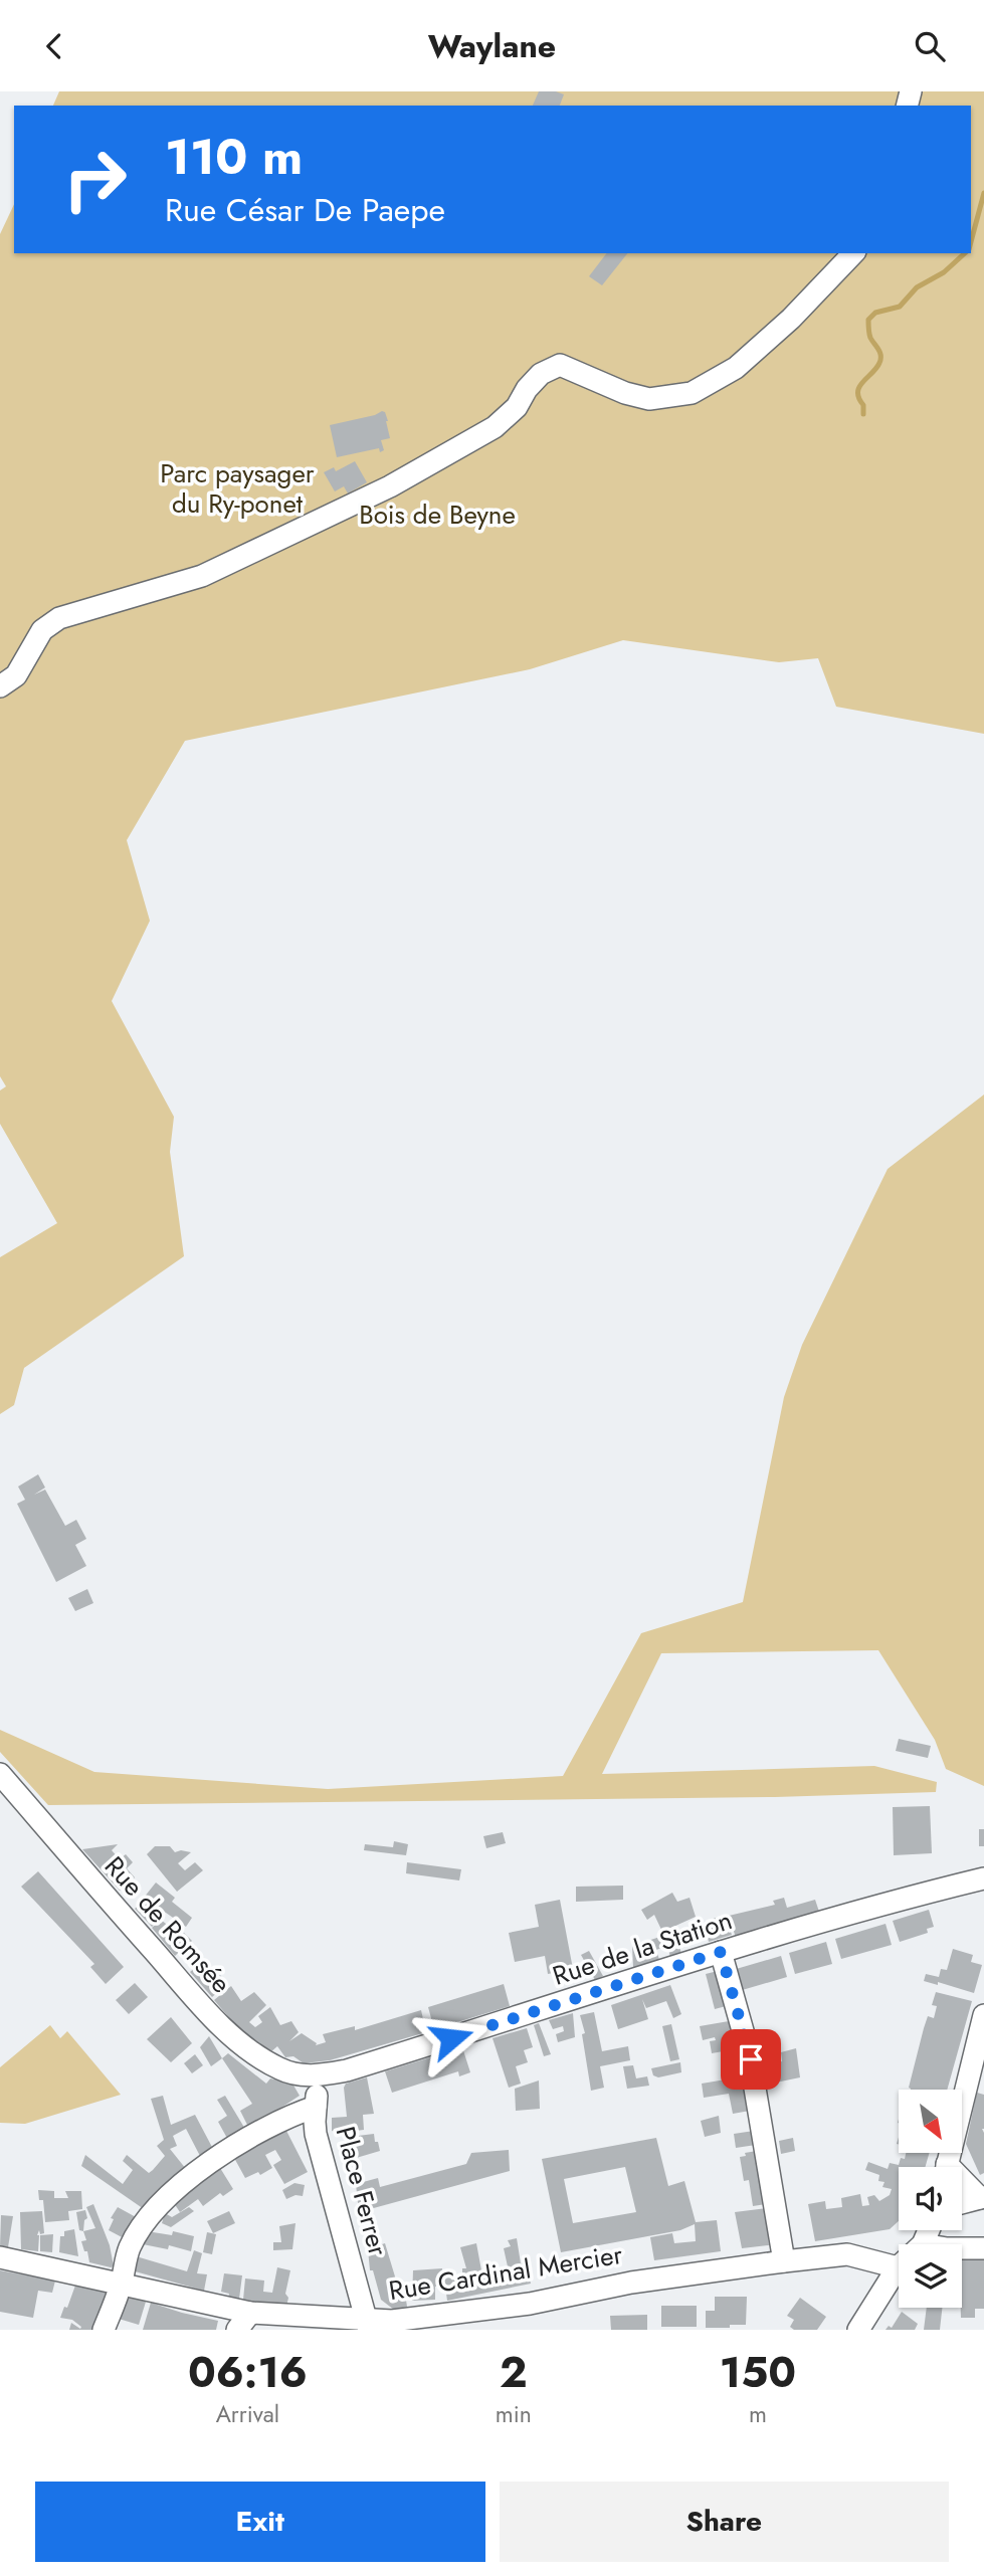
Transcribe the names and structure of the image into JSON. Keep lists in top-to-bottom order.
{
  "streets": {
    "street": [
      "Rue de Romsée",
      "Rue de la Station",
      "Place Ferrer",
      "Rue Cardinal Mercier"
    ]
  },
  "crossings": [
    ["Rue de Romsée", "Rue de la Station"],
    ["Rue de Romsée", "Place Ferrer"],
    ["Rue de la Station", "Place Ferrer"],
    ["Place Ferrer", "Rue Cardinal Mercier"]
  ],
  "parks": ["Parc paysager du Ry-ponet", "Bois de Beyne"],
  "north": "bottom right",
  "page": {
    "header": "Waylane",
    "turn": ["110 m", "Rue César De Paepe"],
    "eta": [
      "06:16",
      "Arrival",
      "2",
      "min",
      "150",
      "m"
    ],
    "buttons": ["Exit", "Share"]
  }
}
